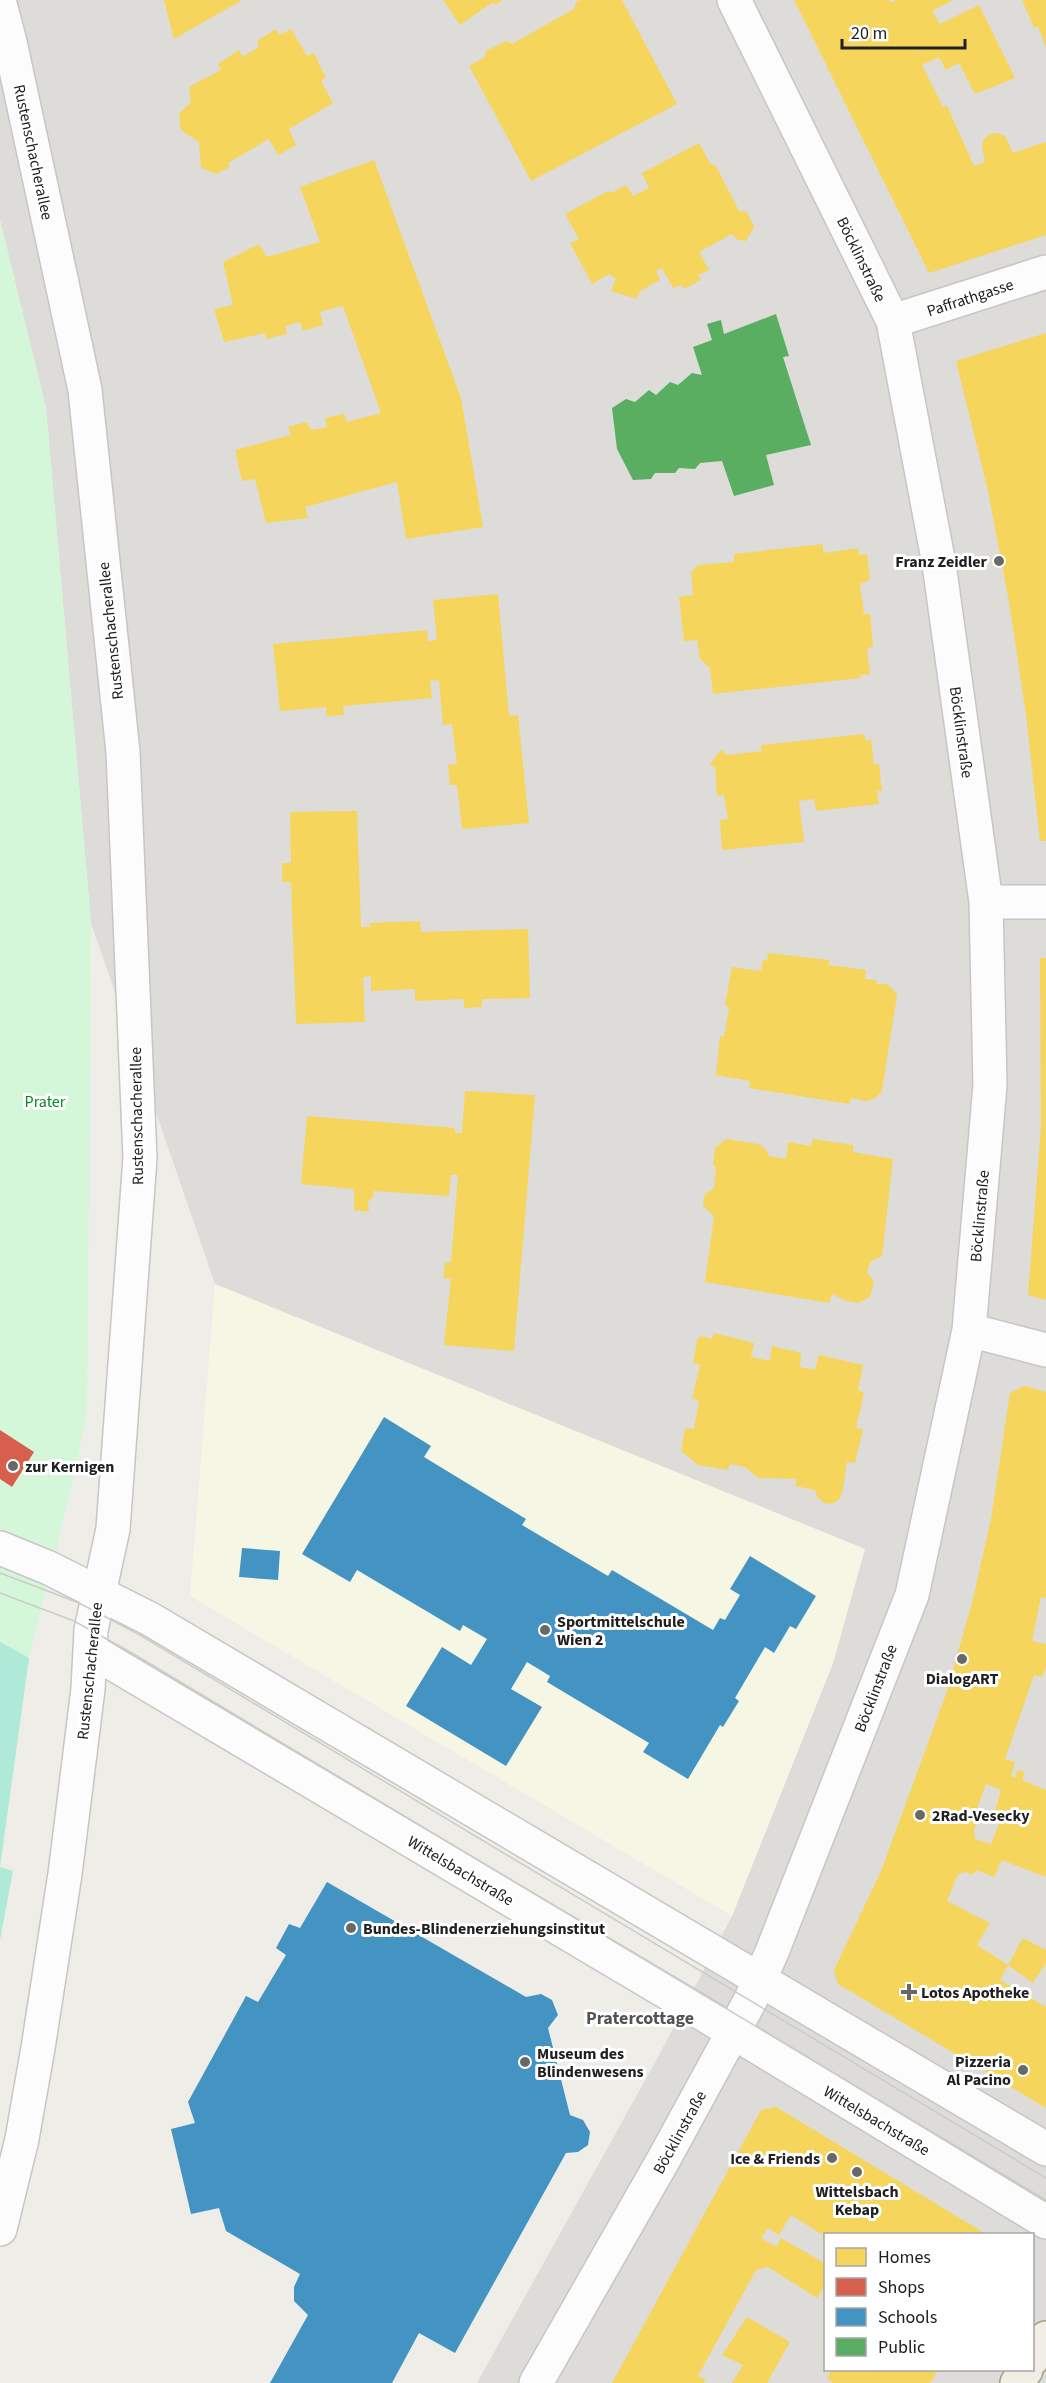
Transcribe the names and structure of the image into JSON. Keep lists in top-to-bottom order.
{
  "streets": {
    "street": [
      "Rustenschacherallee",
      "Böcklinstraße",
      "Paffrathgasse",
      "Wittelsbachstraße"
    ]
  },
  "crossings": [
    ["Rustenschacherallee", "Wittelsbachstraße"],
    ["Böcklinstraße", "Paffrathgasse"],
    ["Böcklinstraße", "Wittelsbachstraße"]
  ],
  "districts": ["Pratercottage"],
  "parks": ["Prater"],
  "places": {
    "other": [
      "Franz Zeidler",
      "zur Kernigen",
      "Sportmittelschule Wien 2",
      "DialogART",
      "2Rad-Vesecky",
      "Bundes-Blindenerziehungsinstitut",
      "Museum des Blindenwesens",
      "Pizzeria Al Pacino",
      "Ice & Friends",
      "Wittelsbach Kebap"
    ],
    "health": ["Lotos Apotheke"]
  },
  "legend": [
    "Homes",
    "Shops",
    "Schools",
    "Public"
  ],
  "scale_bar": "20 m"
}
